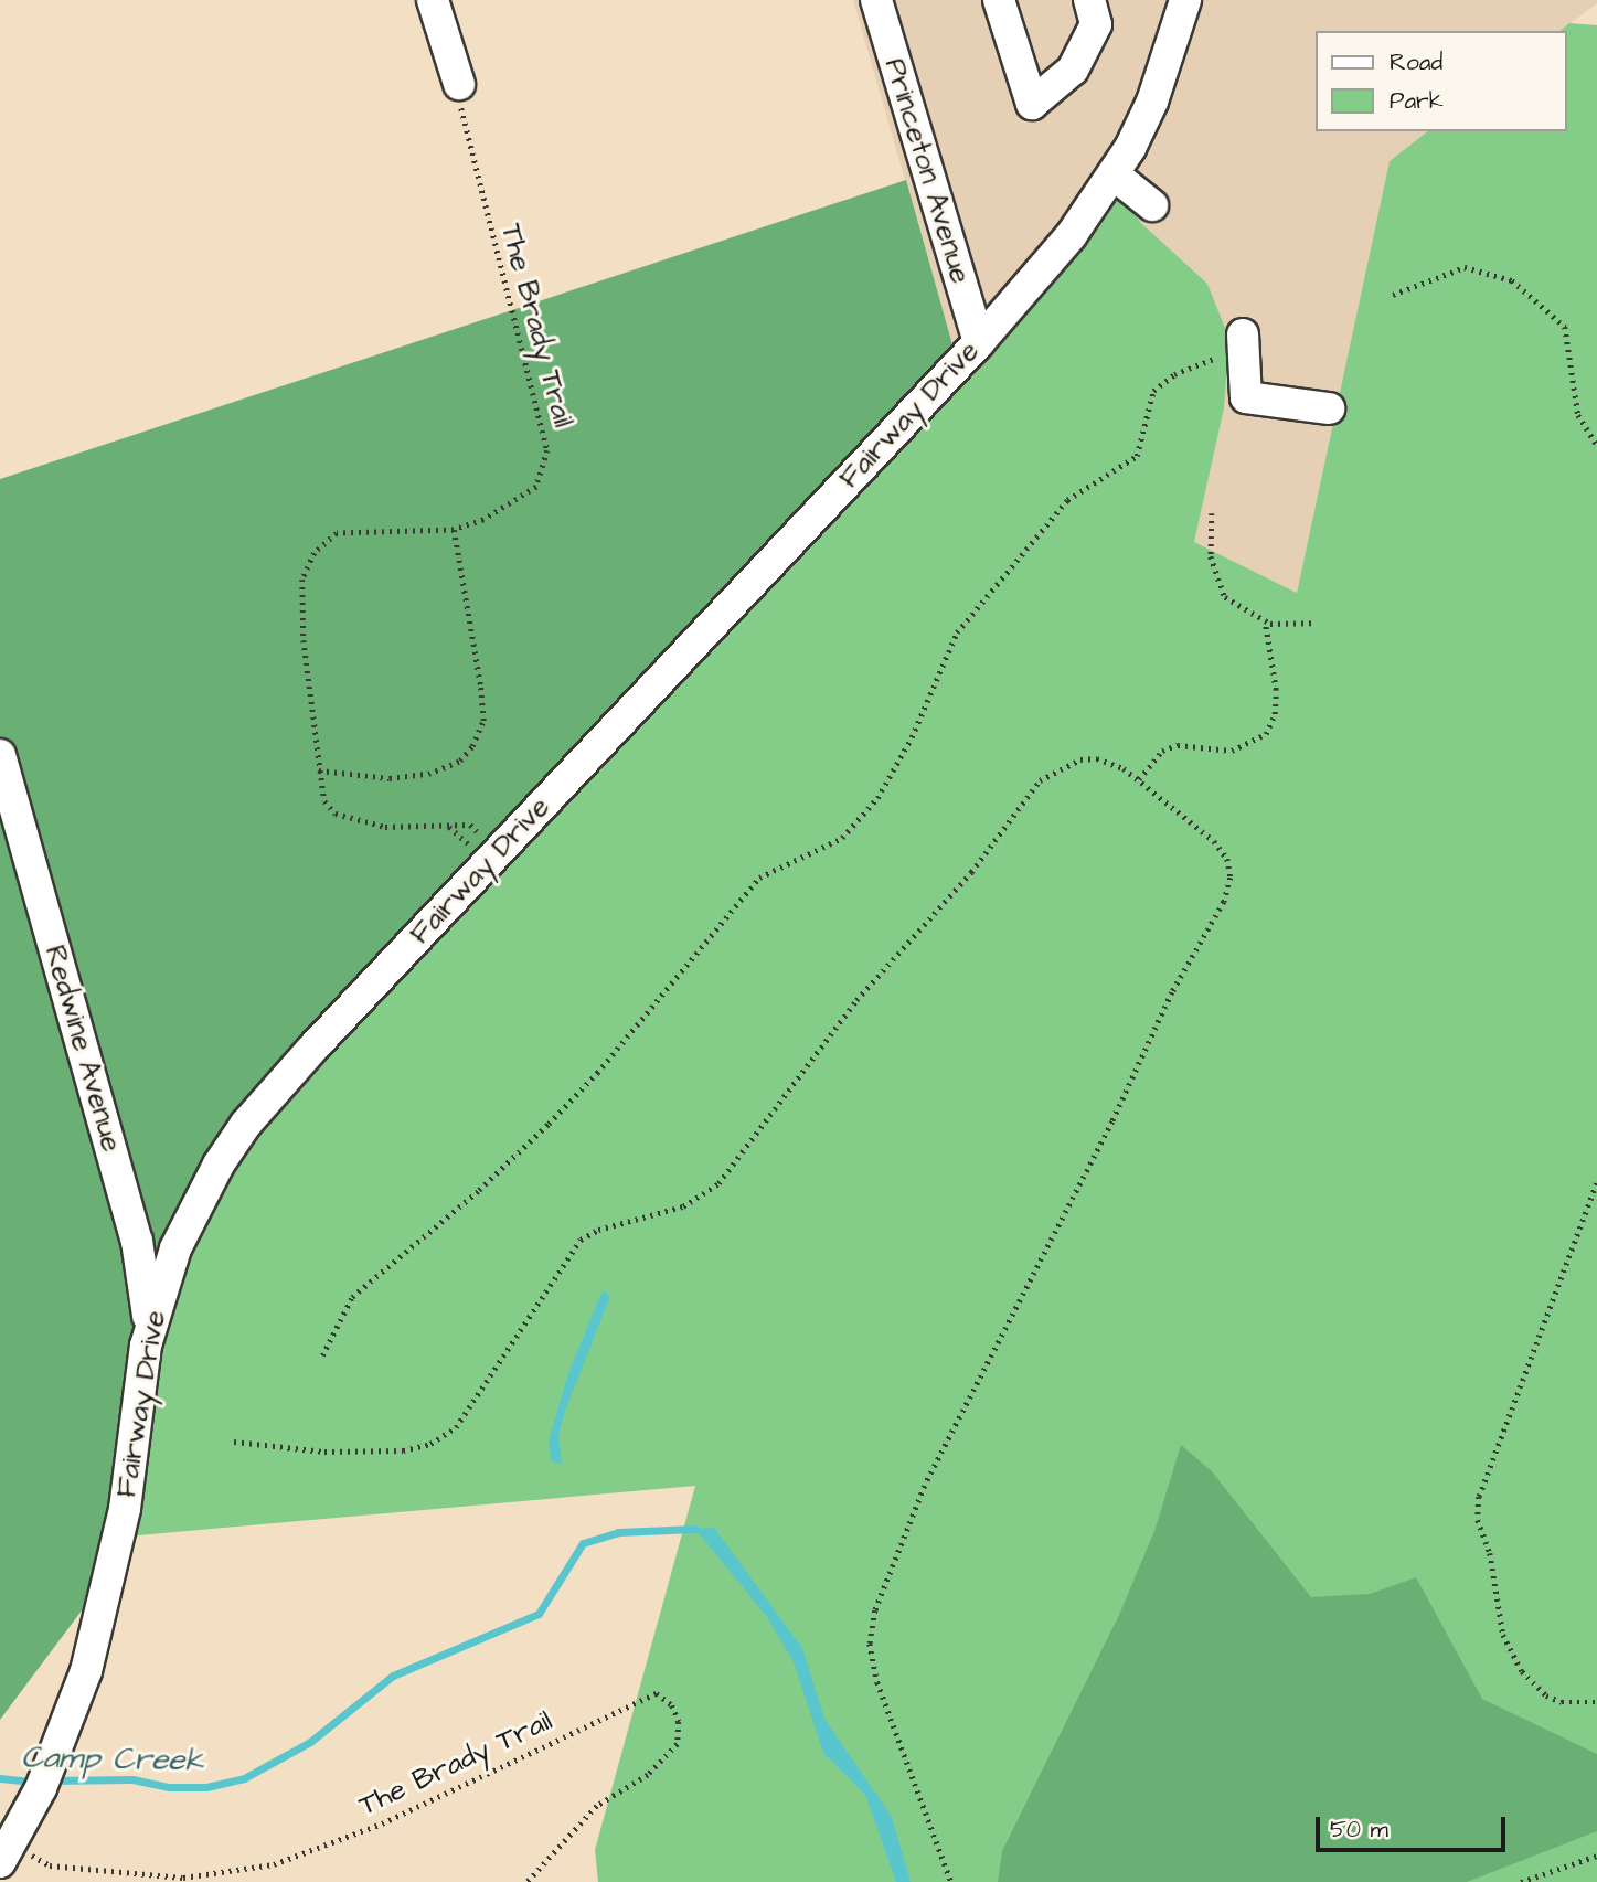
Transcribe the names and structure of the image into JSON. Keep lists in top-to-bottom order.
{
  "streets": {
    "street": ["Princeton Avenue", "Fairway Drive", "Redwine Avenue"],
    "path": ["The Brady Trail"]
  },
  "crossings": [
    ["Princeton Avenue", "Fairway Drive"],
    ["The Brady Trail", "Fairway Drive"],
    ["Fairway Drive", "Redwine Avenue"]
  ],
  "water": ["Camp Creek"],
  "legend": ["Road", "Park"],
  "scale_bar": "50 m"
}
